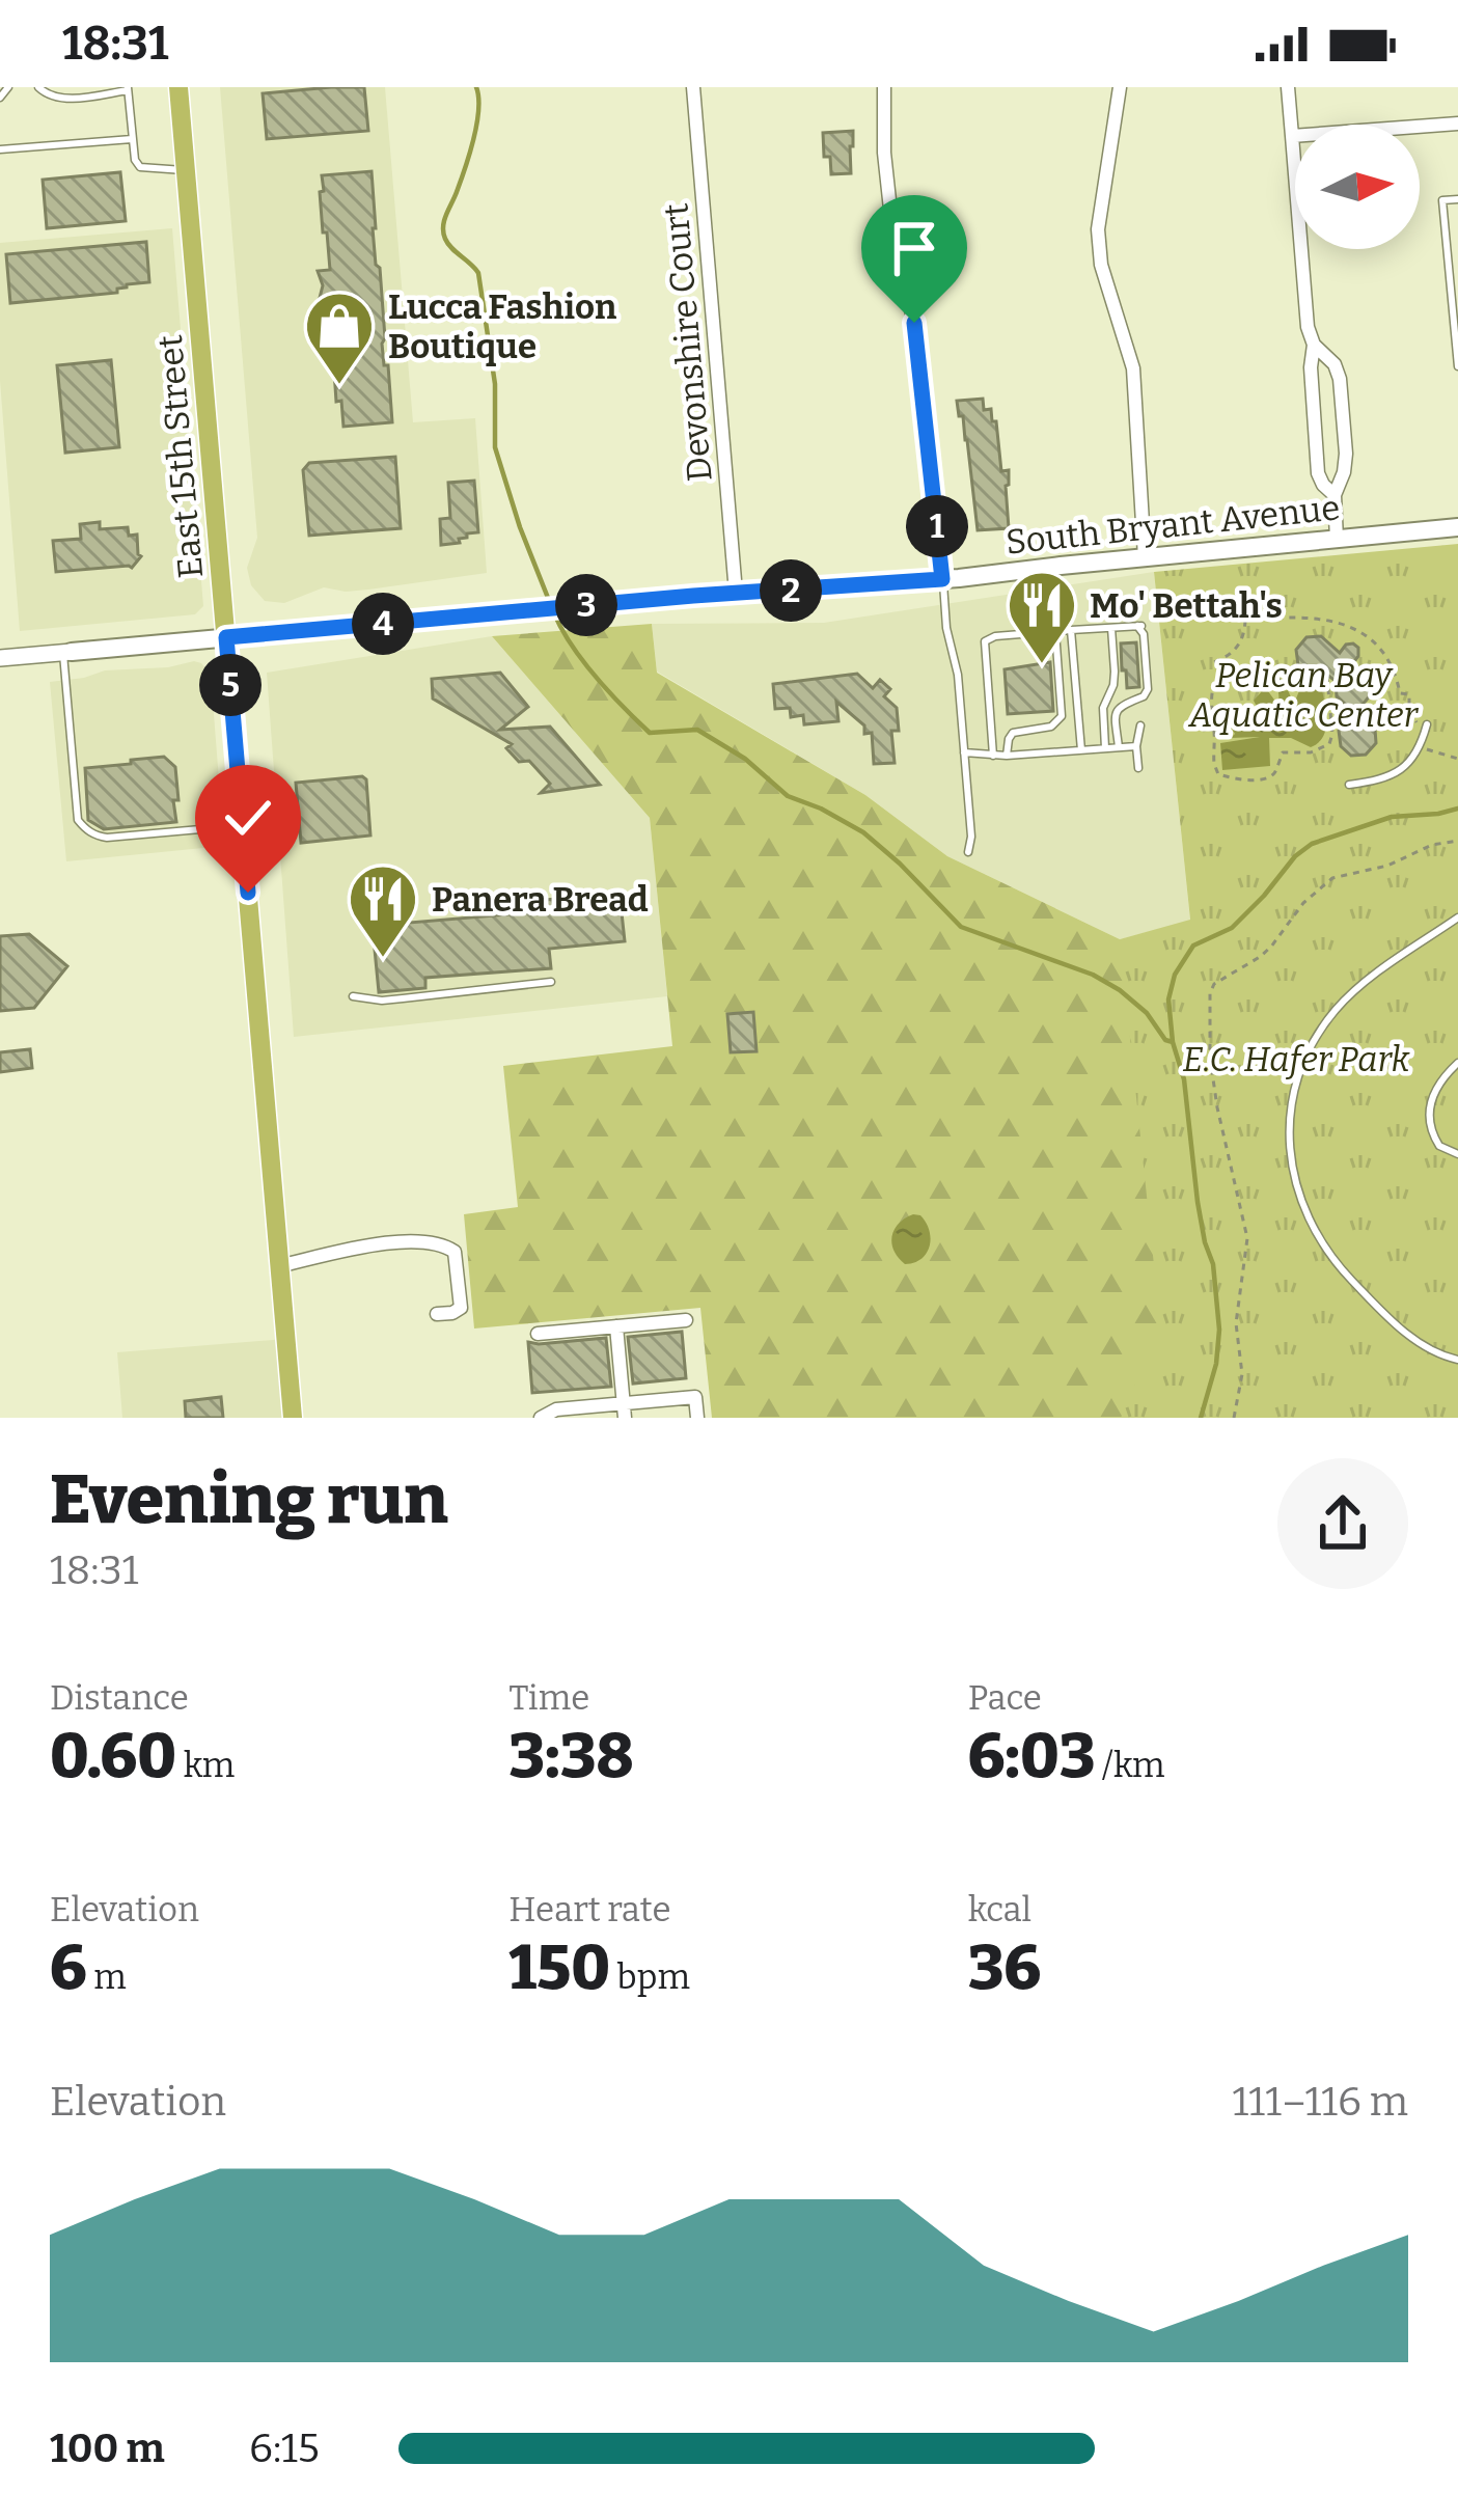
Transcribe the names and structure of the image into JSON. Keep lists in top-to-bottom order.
{
  "streets": {
    "main road": ["East 15th Street", "South Bryant Avenue"],
    "street": ["Devonshire Court"]
  },
  "crossings": [
    ["Devonshire Court", "South Bryant Avenue"],
    ["East 15th Street", "South Bryant Avenue"]
  ],
  "parks": ["Pelican Bay Aquatic Center", "E.C. Hafer Park"],
  "places": {
    "shop": ["Lucca Fashion Boutique"],
    "restaurant": ["Mo' Bettah's", "Panera Bread"]
  },
  "north": "right",
  "page": {
    "status": "18:31",
    "pins": [
      "1",
      "2",
      "3",
      "4",
      "5"
    ],
    "heading": ["Evening run", "18:31"],
    "stats": [
      ["Distance", "0.60 km"],
      ["Time", "3:38"],
      ["Pace", "6:03 /km"],
      ["Elevation", "6 m"],
      ["Heart rate", "150 bpm"],
      ["kcal", "36"]
    ],
    "chart": ["Elevation", "111–116 m"],
    "list": [
      {
        "name": "100 m",
        "note": "6:15"
      }
    ]
  }
}
